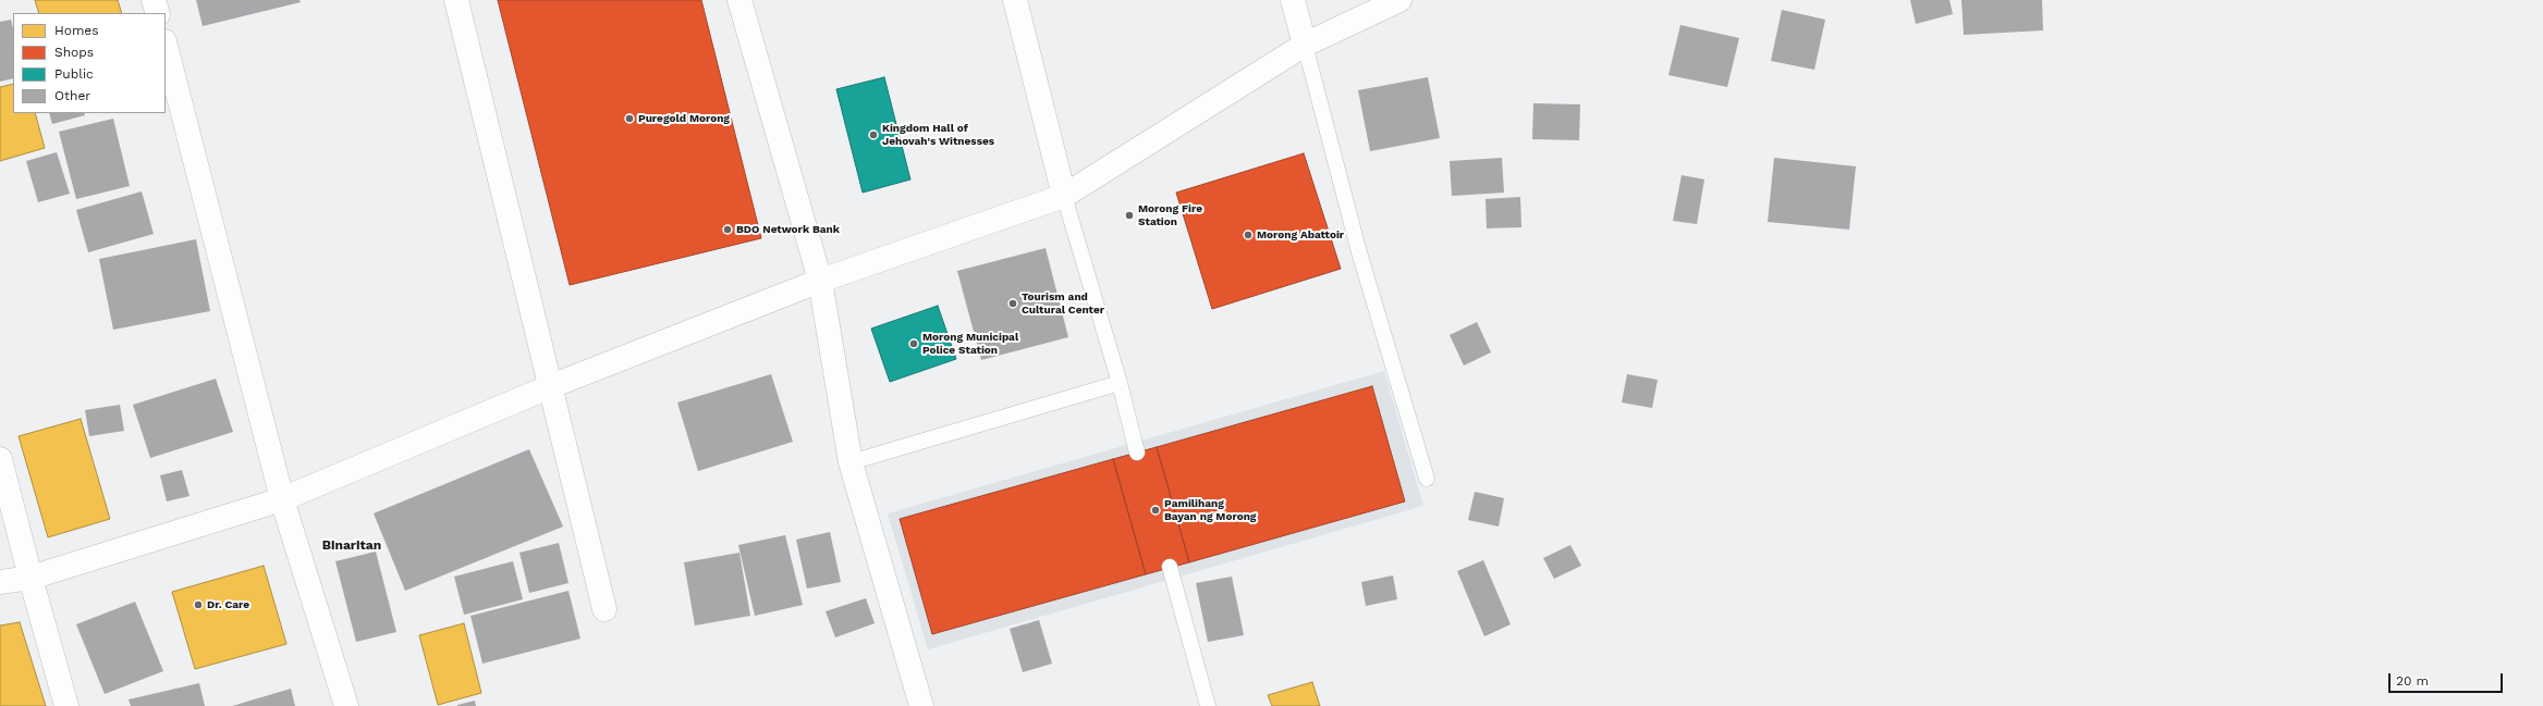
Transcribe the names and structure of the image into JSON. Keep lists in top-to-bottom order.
{
  "districts": ["Binaritan"],
  "places": [
    "Puregold Morong",
    "Kingdom Hall of Jehovah's Witnesses",
    "Morong Fire Station",
    "BDO Network Bank",
    "Morong Abattoir",
    "Tourism and Cultural Center",
    "Morong Municipal Police Station",
    "Pamilihang Bayan ng Morong",
    "Dr. Care"
  ],
  "legend": [
    "Homes",
    "Shops",
    "Public",
    "Other"
  ],
  "scale_bar": "20 m"
}
